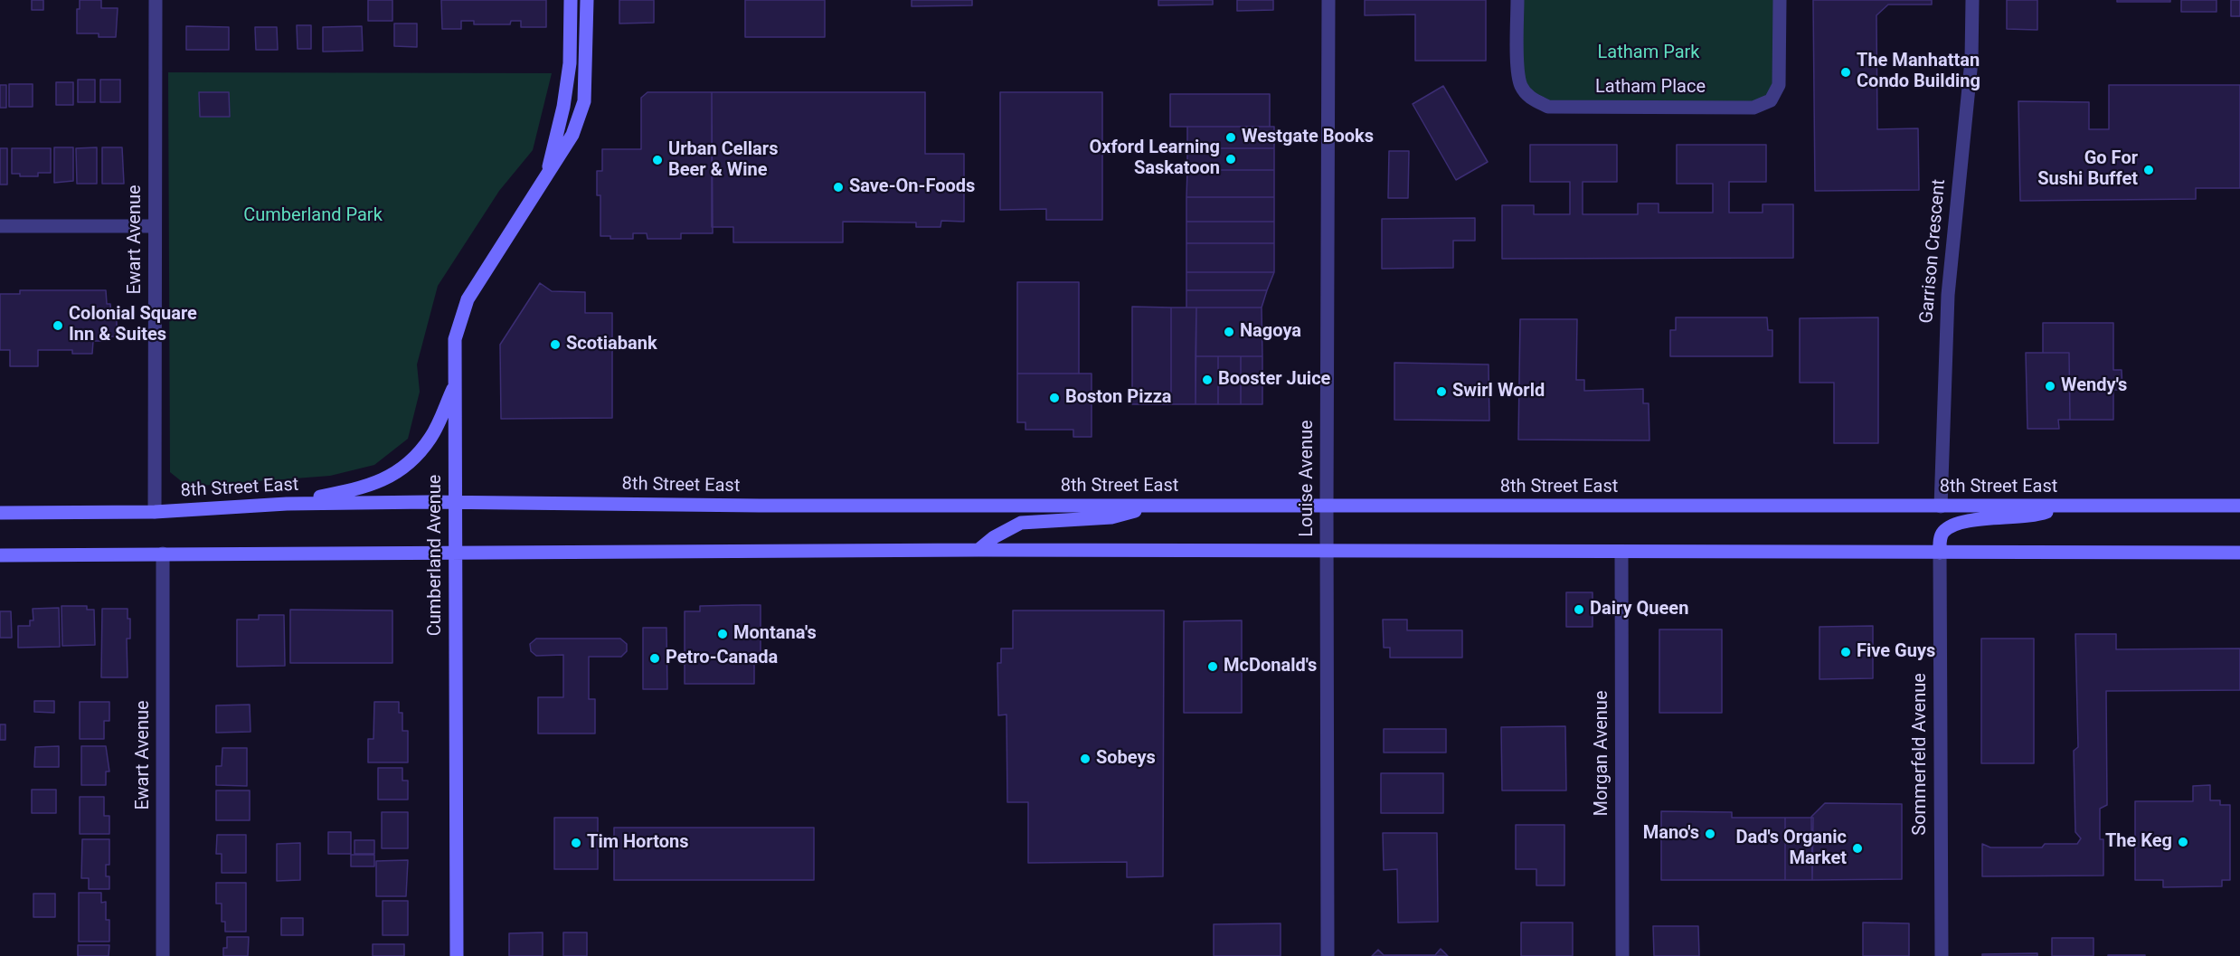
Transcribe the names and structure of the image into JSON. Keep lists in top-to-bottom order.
{
  "streets": {
    "main road": ["8th Street East", "Cumberland Avenue"],
    "street": [
      "Latham Place",
      "Ewart Avenue",
      "Garrison Crescent",
      "Louise Avenue",
      "Morgan Avenue",
      "Sommerfeld Avenue"
    ]
  },
  "crossings": [
    ["Ewart Avenue", "8th Street East"],
    ["Garrison Crescent", "8th Street East"],
    ["Louise Avenue", "8th Street East"],
    ["8th Street East", "Cumberland Avenue"]
  ],
  "parks": ["Latham Park", "Cumberland Park"],
  "places": [
    "The Manhattan Condo Building",
    "Westgate Books",
    "Oxford Learning Saskatoon",
    "Urban Cellars Beer & Wine",
    "Go For Sushi Buffet",
    "Save-On-Foods",
    "Colonial Square Inn & Suites",
    "Nagoya",
    "Scotiabank",
    "Booster Juice",
    "Wendy's",
    "Swirl World",
    "Boston Pizza",
    "Dairy Queen",
    "Montana's",
    "Five Guys",
    "Petro-Canada",
    "McDonald's",
    "Sobeys",
    "Mano's",
    "The Keg",
    "Tim Hortons",
    "Dad's Organic Market"
  ]
}
